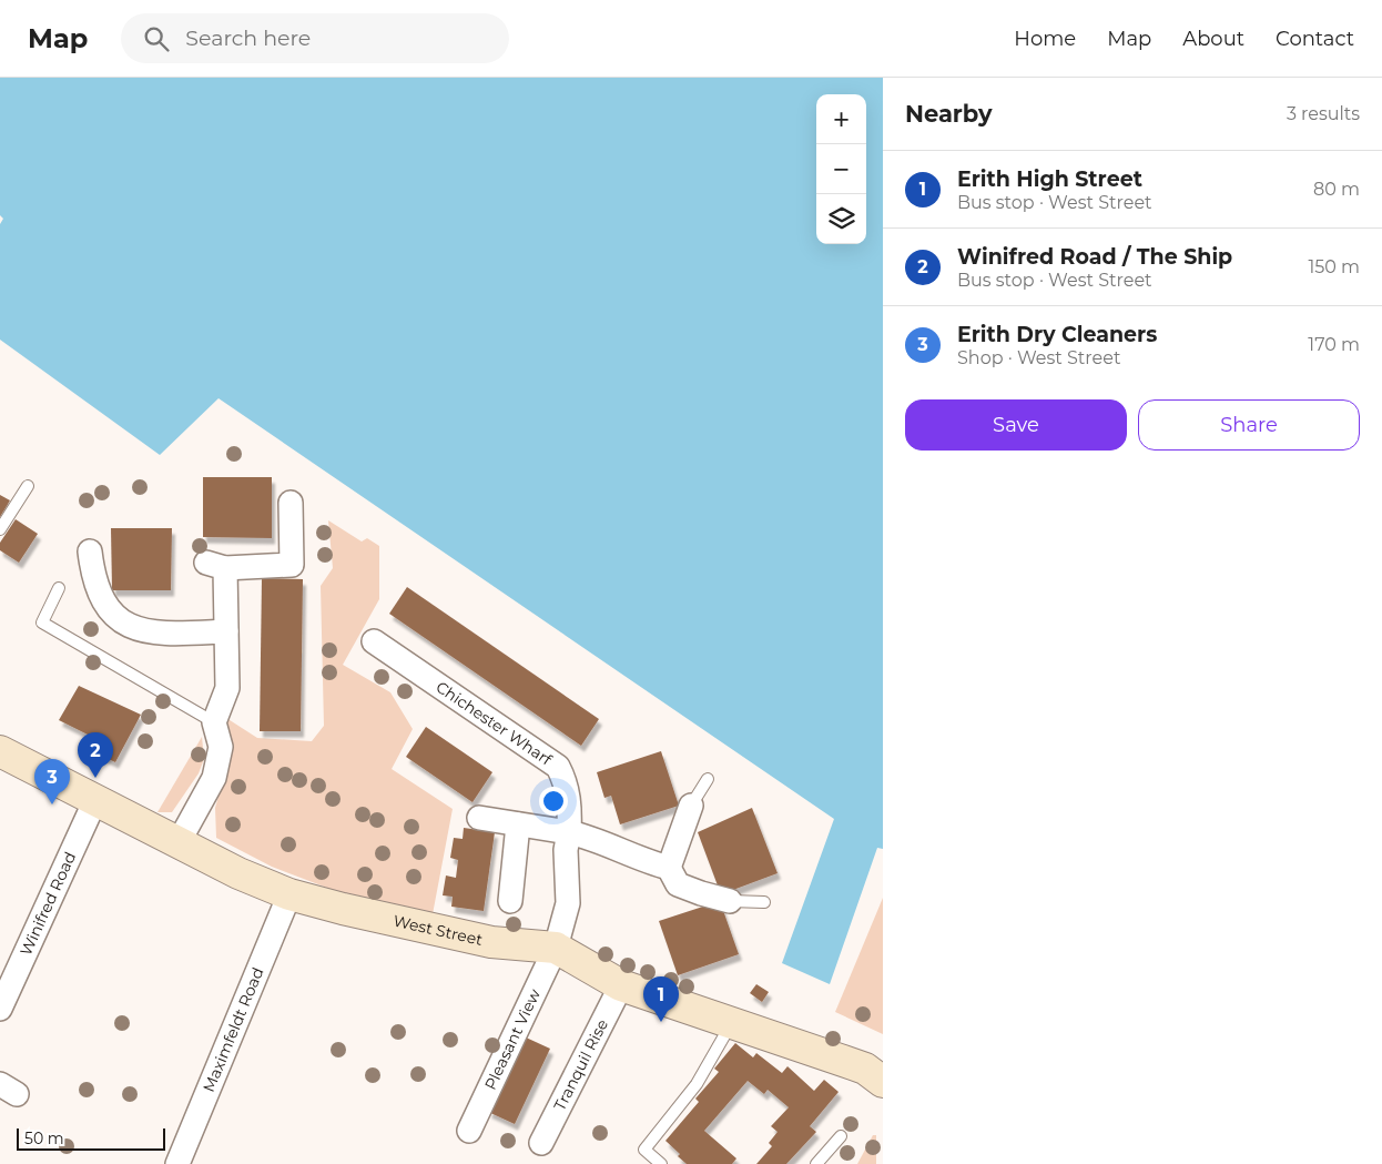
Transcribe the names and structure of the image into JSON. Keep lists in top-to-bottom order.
{
  "streets": {
    "street": [
      "Chichester Wharf",
      "Winifred Road",
      "West Street",
      "Maximfeldt Road",
      "Pleasant View",
      "Tranquil Rise"
    ]
  },
  "crossings": [
    ["Chichester Wharf", "West Street"],
    ["Chichester Wharf", "Pleasant View"],
    ["Winifred Road", "West Street"],
    ["West Street", "Maximfeldt Road"],
    ["West Street", "Pleasant View"],
    ["West Street", "Tranquil Rise"]
  ],
  "scale_bar": "50 m",
  "page": {
    "header": "Map",
    "search": "Search here",
    "nav": [
      "Home",
      "Map",
      "About",
      "Contact"
    ],
    "heading": ["Nearby", "3 results"],
    "map_buttons": ["+", "−"],
    "list": [
      {
        "mark": "1",
        "name": "Erith High Street",
        "note": "Bus stop · West Street",
        "value": "80 m"
      },
      {
        "mark": "2",
        "name": "Winifred Road / The Ship",
        "note": "Bus stop · West Street",
        "value": "150 m"
      },
      {
        "mark": "3",
        "name": "Erith Dry Cleaners",
        "note": "Shop · West Street",
        "value": "170 m"
      }
    ],
    "buttons": ["Save", "Share"],
    "pins": ["2", "3", "1"],
    "scale": "50 m"
  }
}
